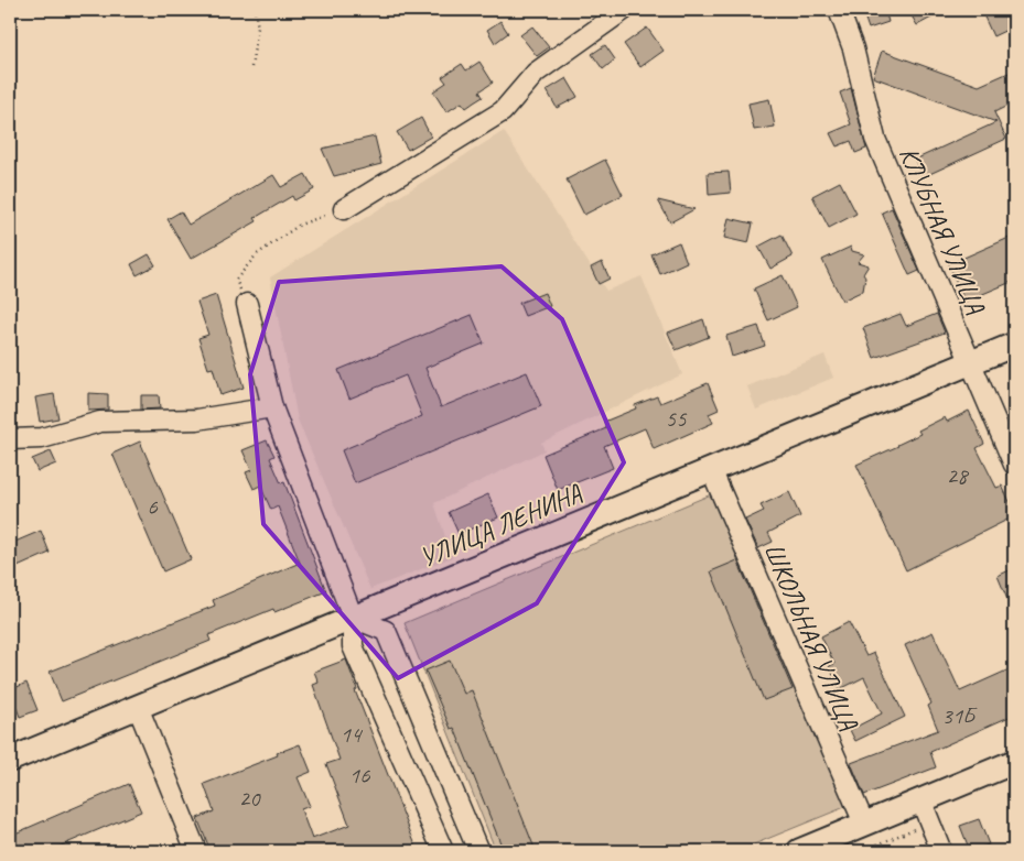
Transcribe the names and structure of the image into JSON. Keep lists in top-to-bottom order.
{
  "streets": {
    "main road": ["УЛИЦА ЛЕНИНА"],
    "street": ["КЛУБНАЯ УЛИЦА", "ШКОЛЬНАЯ УЛИЦА"]
  },
  "crossings": [
    ["КЛУБНАЯ УЛИЦА", "УЛИЦА ЛЕНИНА"],
    ["УЛИЦА ЛЕНИНА", "ШКОЛЬНАЯ УЛИЦА"]
  ],
  "house_numbers": [
    "55",
    "28",
    "6",
    "31Б",
    "14",
    "16",
    "20"
  ]
}
